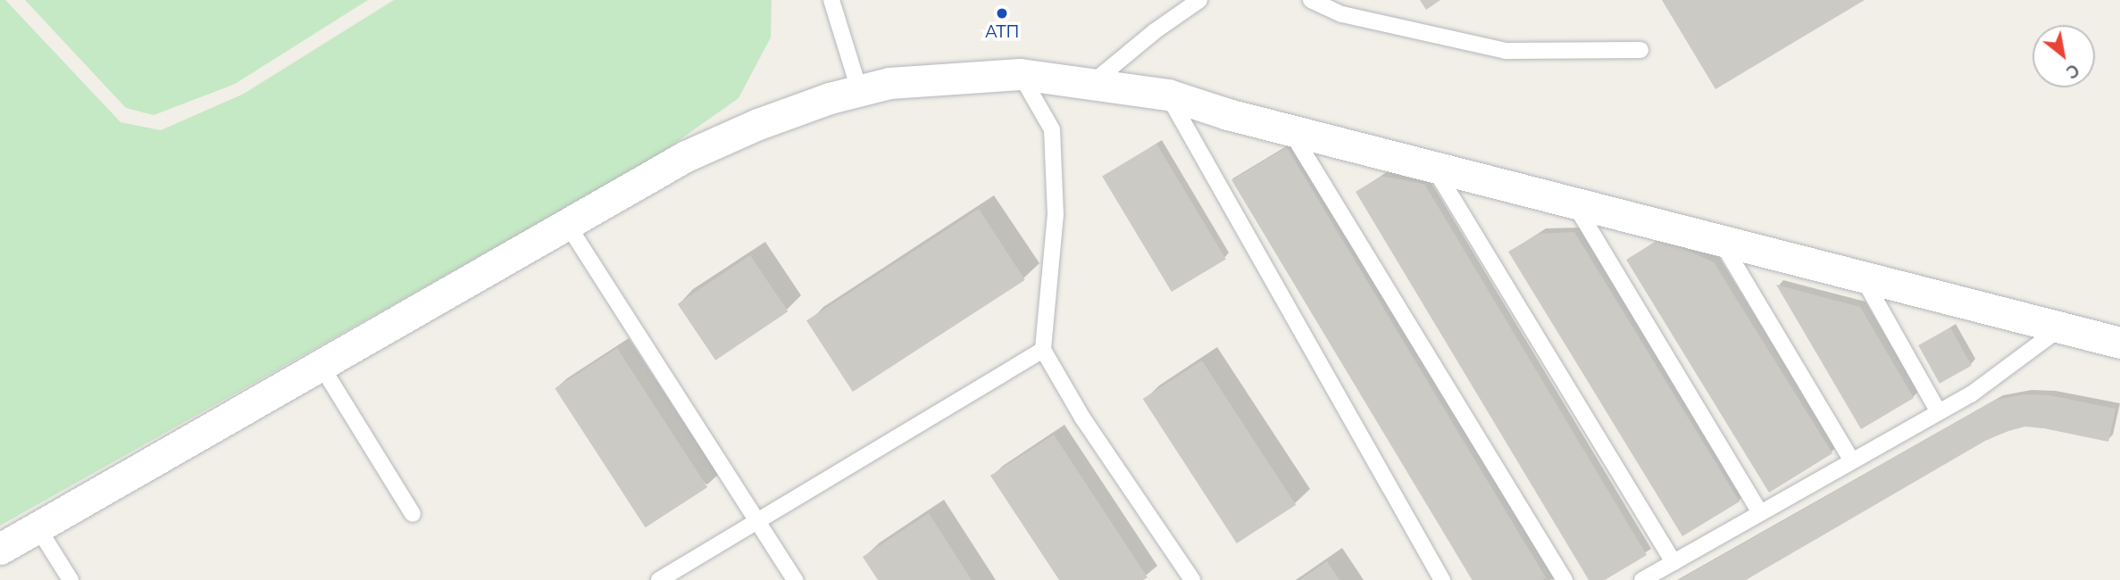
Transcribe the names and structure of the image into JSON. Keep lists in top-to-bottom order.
{
  "places": ["АТП"],
  "north": "bottom right"
}
